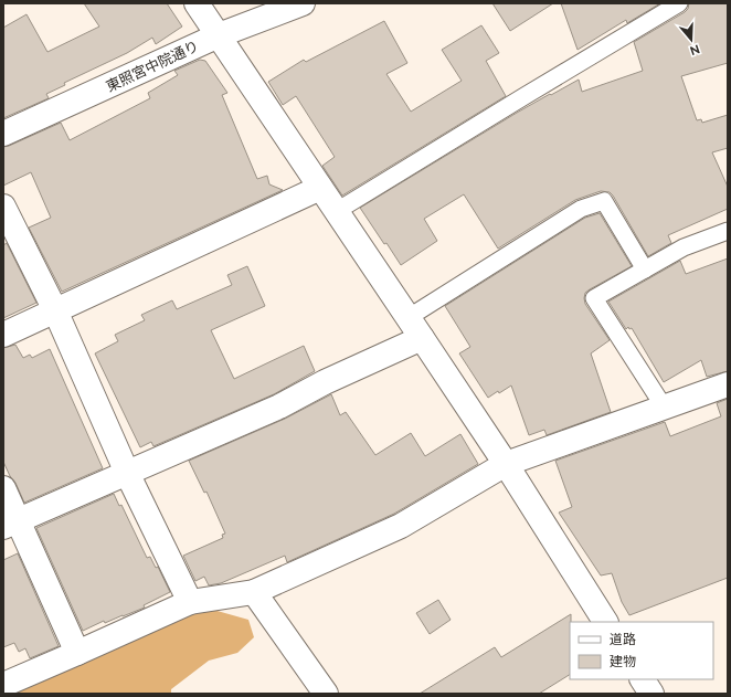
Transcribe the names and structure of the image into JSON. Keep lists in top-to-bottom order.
{
  "streets": {
    "street": ["東照宮中院通り"]
  },
  "legend": ["道路", "建物"],
  "north": "bottom"
}
